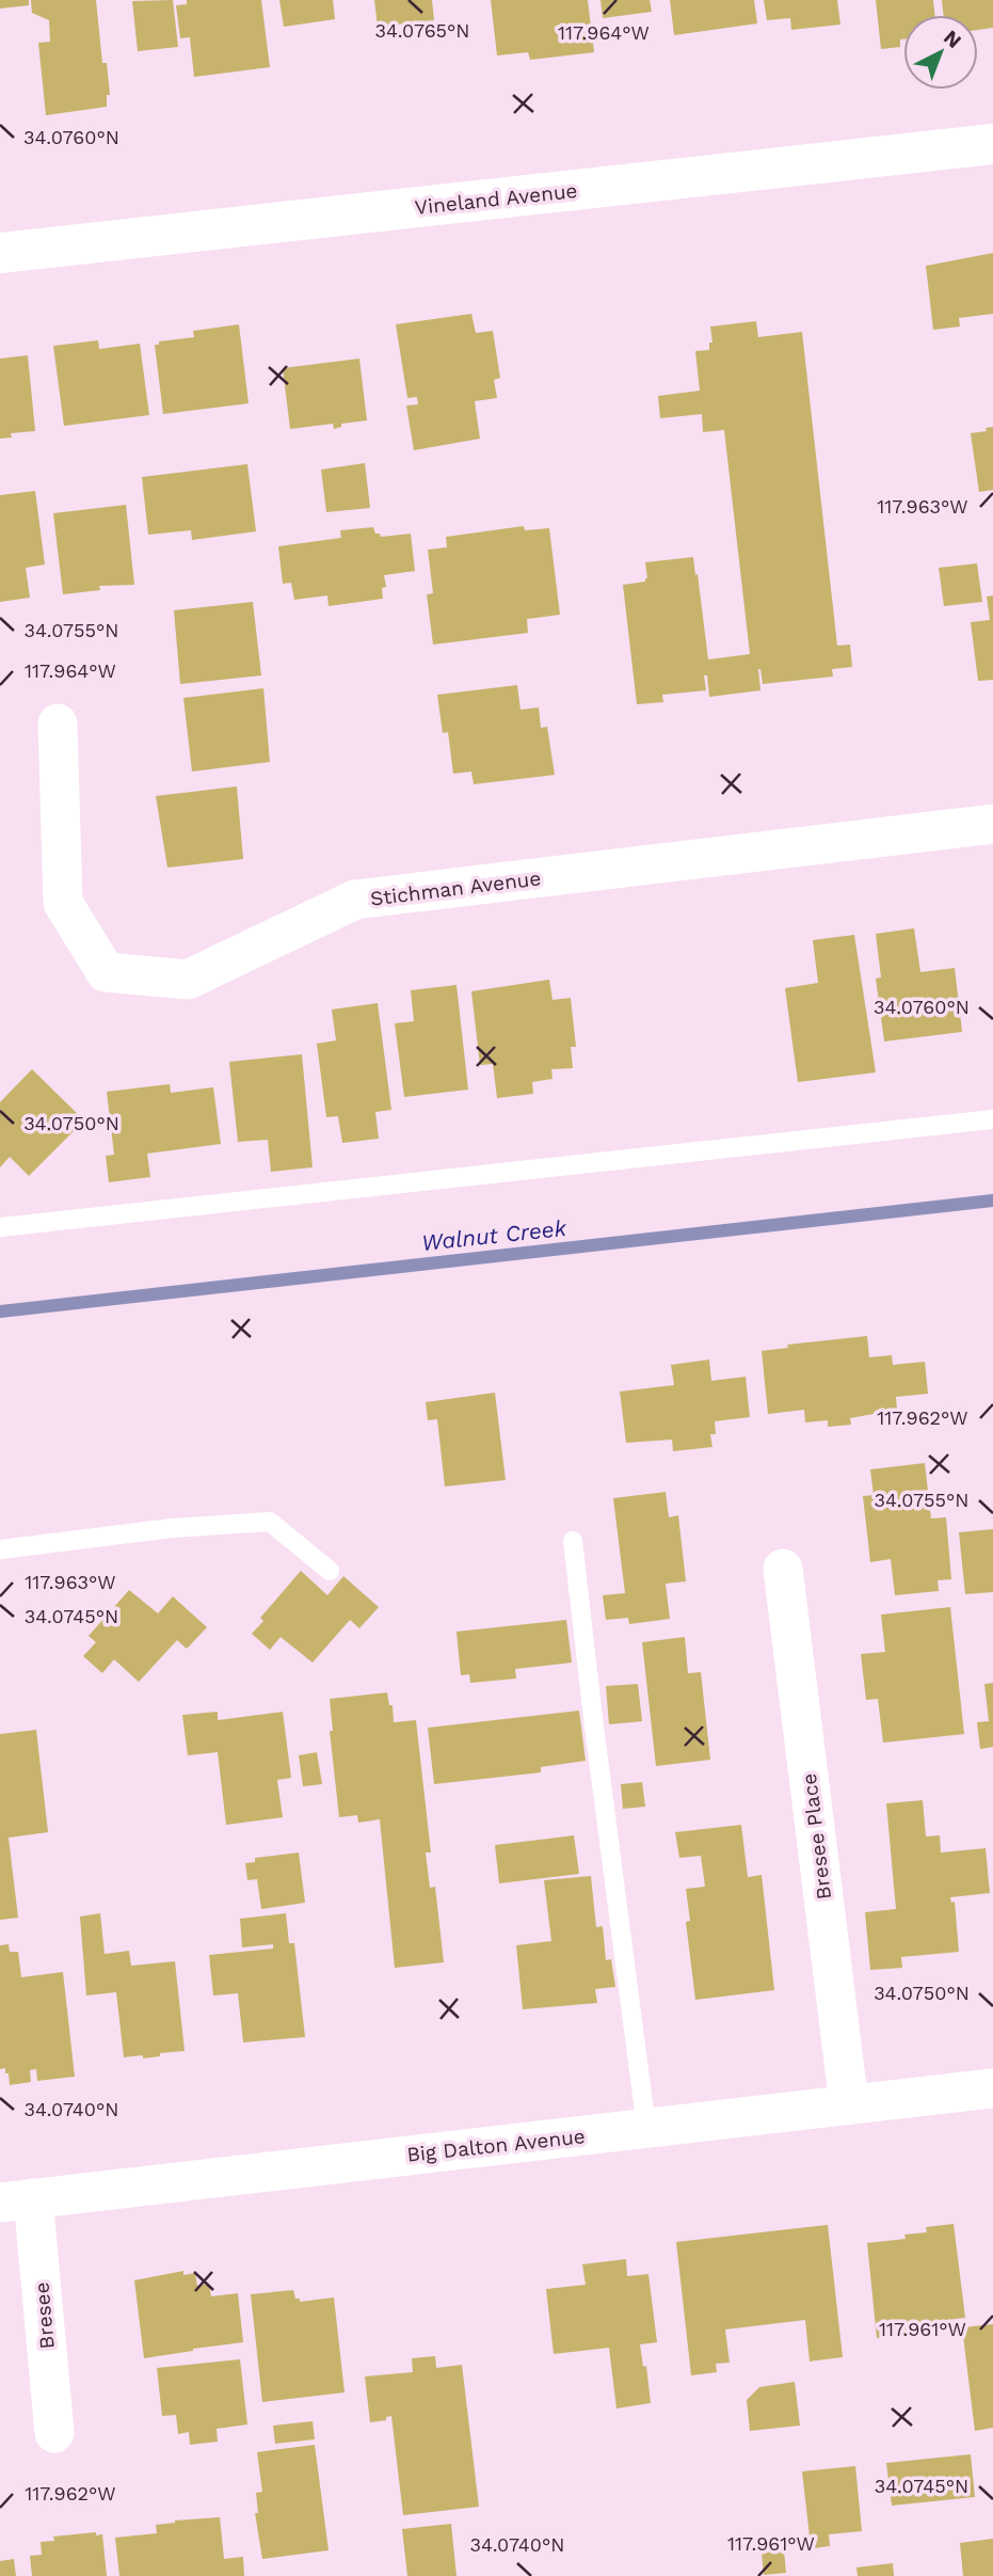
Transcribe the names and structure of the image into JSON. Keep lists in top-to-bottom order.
{
  "streets": {
    "street": [
      "Vineland Avenue",
      "Stichman Avenue",
      "Bresee Place",
      "Big Dalton Avenue",
      "Bresee"
    ]
  },
  "crossings": [
    ["Bresee Place", "Big Dalton Avenue"],
    ["Big Dalton Avenue", "Bresee"]
  ],
  "water": ["Walnut Creek"],
  "north": "top right",
  "coordinates": [
    "34.0765°N",
    "117.964°W",
    "34.0760°N",
    "117.963°W",
    "34.0755°N",
    "34.0750°N",
    "117.962°W",
    "34.0745°N",
    "34.0740°N",
    "117.961°W"
  ]
}
